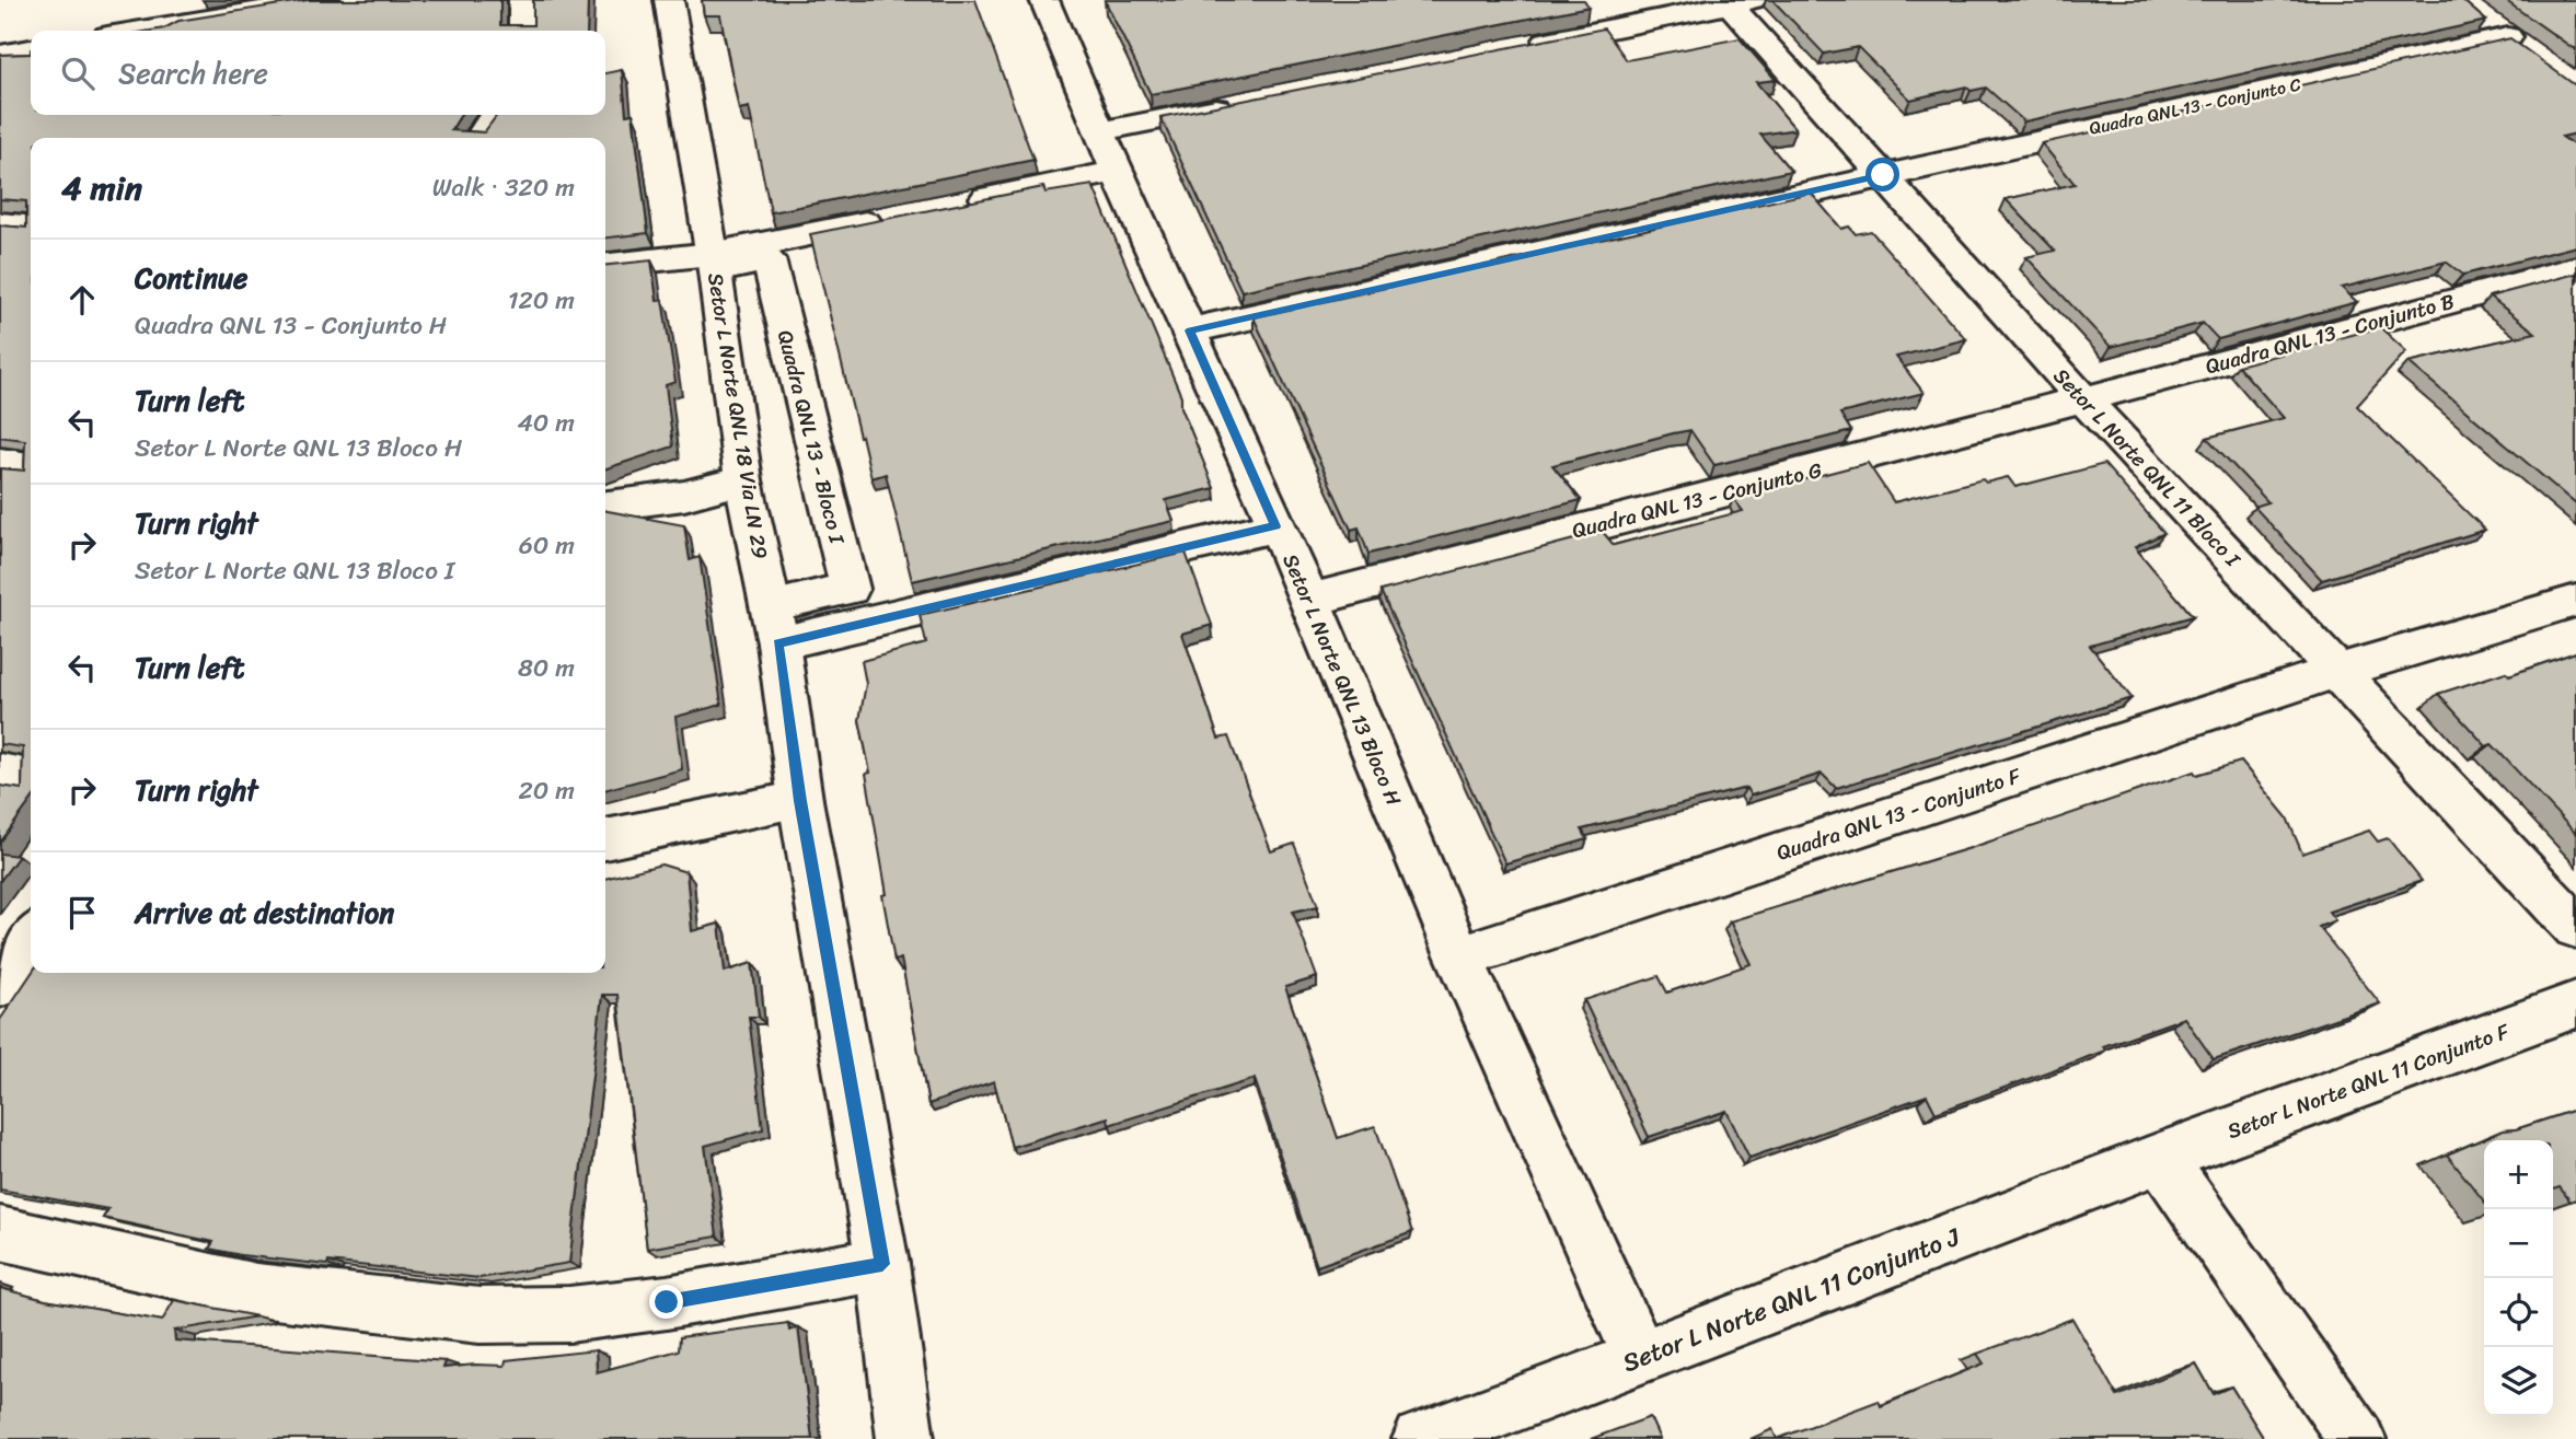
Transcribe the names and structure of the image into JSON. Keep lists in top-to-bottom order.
{
  "streets": {
    "street": [
      "Quadra QNL 13 - Conjunto C",
      "Quadra QNL 13 - Conjunto B",
      "Setor L Norte QNL 18 Via LN 29",
      "Quadra QNL 13 - Bloco I",
      "Setor L Norte QNL 11 Bloco I",
      "Quadra QNL 13 - Conjunto G",
      "Setor L Norte QNL 13 Bloco H",
      "Quadra QNL 13 - Conjunto F",
      "Setor L Norte QNL 11 Conjunto F",
      "Setor L Norte QNL 11 Conjunto J"
    ]
  },
  "crossings": [
    ["Quadra QNL 13 - Conjunto C", "Setor L Norte QNL 11 Bloco I"],
    ["Quadra QNL 13 - Conjunto C", "Setor L Norte QNL 13 Bloco H"],
    ["Quadra QNL 13 - Conjunto B", "Setor L Norte QNL 11 Bloco I"],
    ["Quadra QNL 13 - Conjunto B", "Quadra QNL 13 - Conjunto G"],
    ["Setor L Norte QNL 18 Via LN 29", "Quadra QNL 13 - Bloco I"],
    ["Setor L Norte QNL 11 Bloco I", "Quadra QNL 13 - Conjunto G"],
    ["Setor L Norte QNL 11 Bloco I", "Quadra QNL 13 - Conjunto F"],
    ["Quadra QNL 13 - Conjunto G", "Setor L Norte QNL 13 Bloco H"],
    ["Setor L Norte QNL 13 Bloco H", "Quadra QNL 13 - Conjunto F"],
    ["Setor L Norte QNL 13 Bloco H", "Setor L Norte QNL 11 Conjunto J"],
    ["Setor L Norte QNL 11 Conjunto F", "Setor L Norte QNL 11 Conjunto J"]
  ],
  "page": {
    "search": "Search here",
    "heading": ["4 min", "Walk · 320 m"],
    "list": [
      ["Continue", "Quadra QNL 13 - Conjunto H", "120 m"],
      ["Turn left", "Setor L Norte QNL 13 Bloco H", "40 m"],
      ["Turn right", "Setor L Norte QNL 13 Bloco I", "60 m"],
      ["Turn left", "80 m"],
      ["Turn right", "20 m"],
      "Arrive at destination"
    ],
    "map_buttons": ["+", "−"]
  }
}
